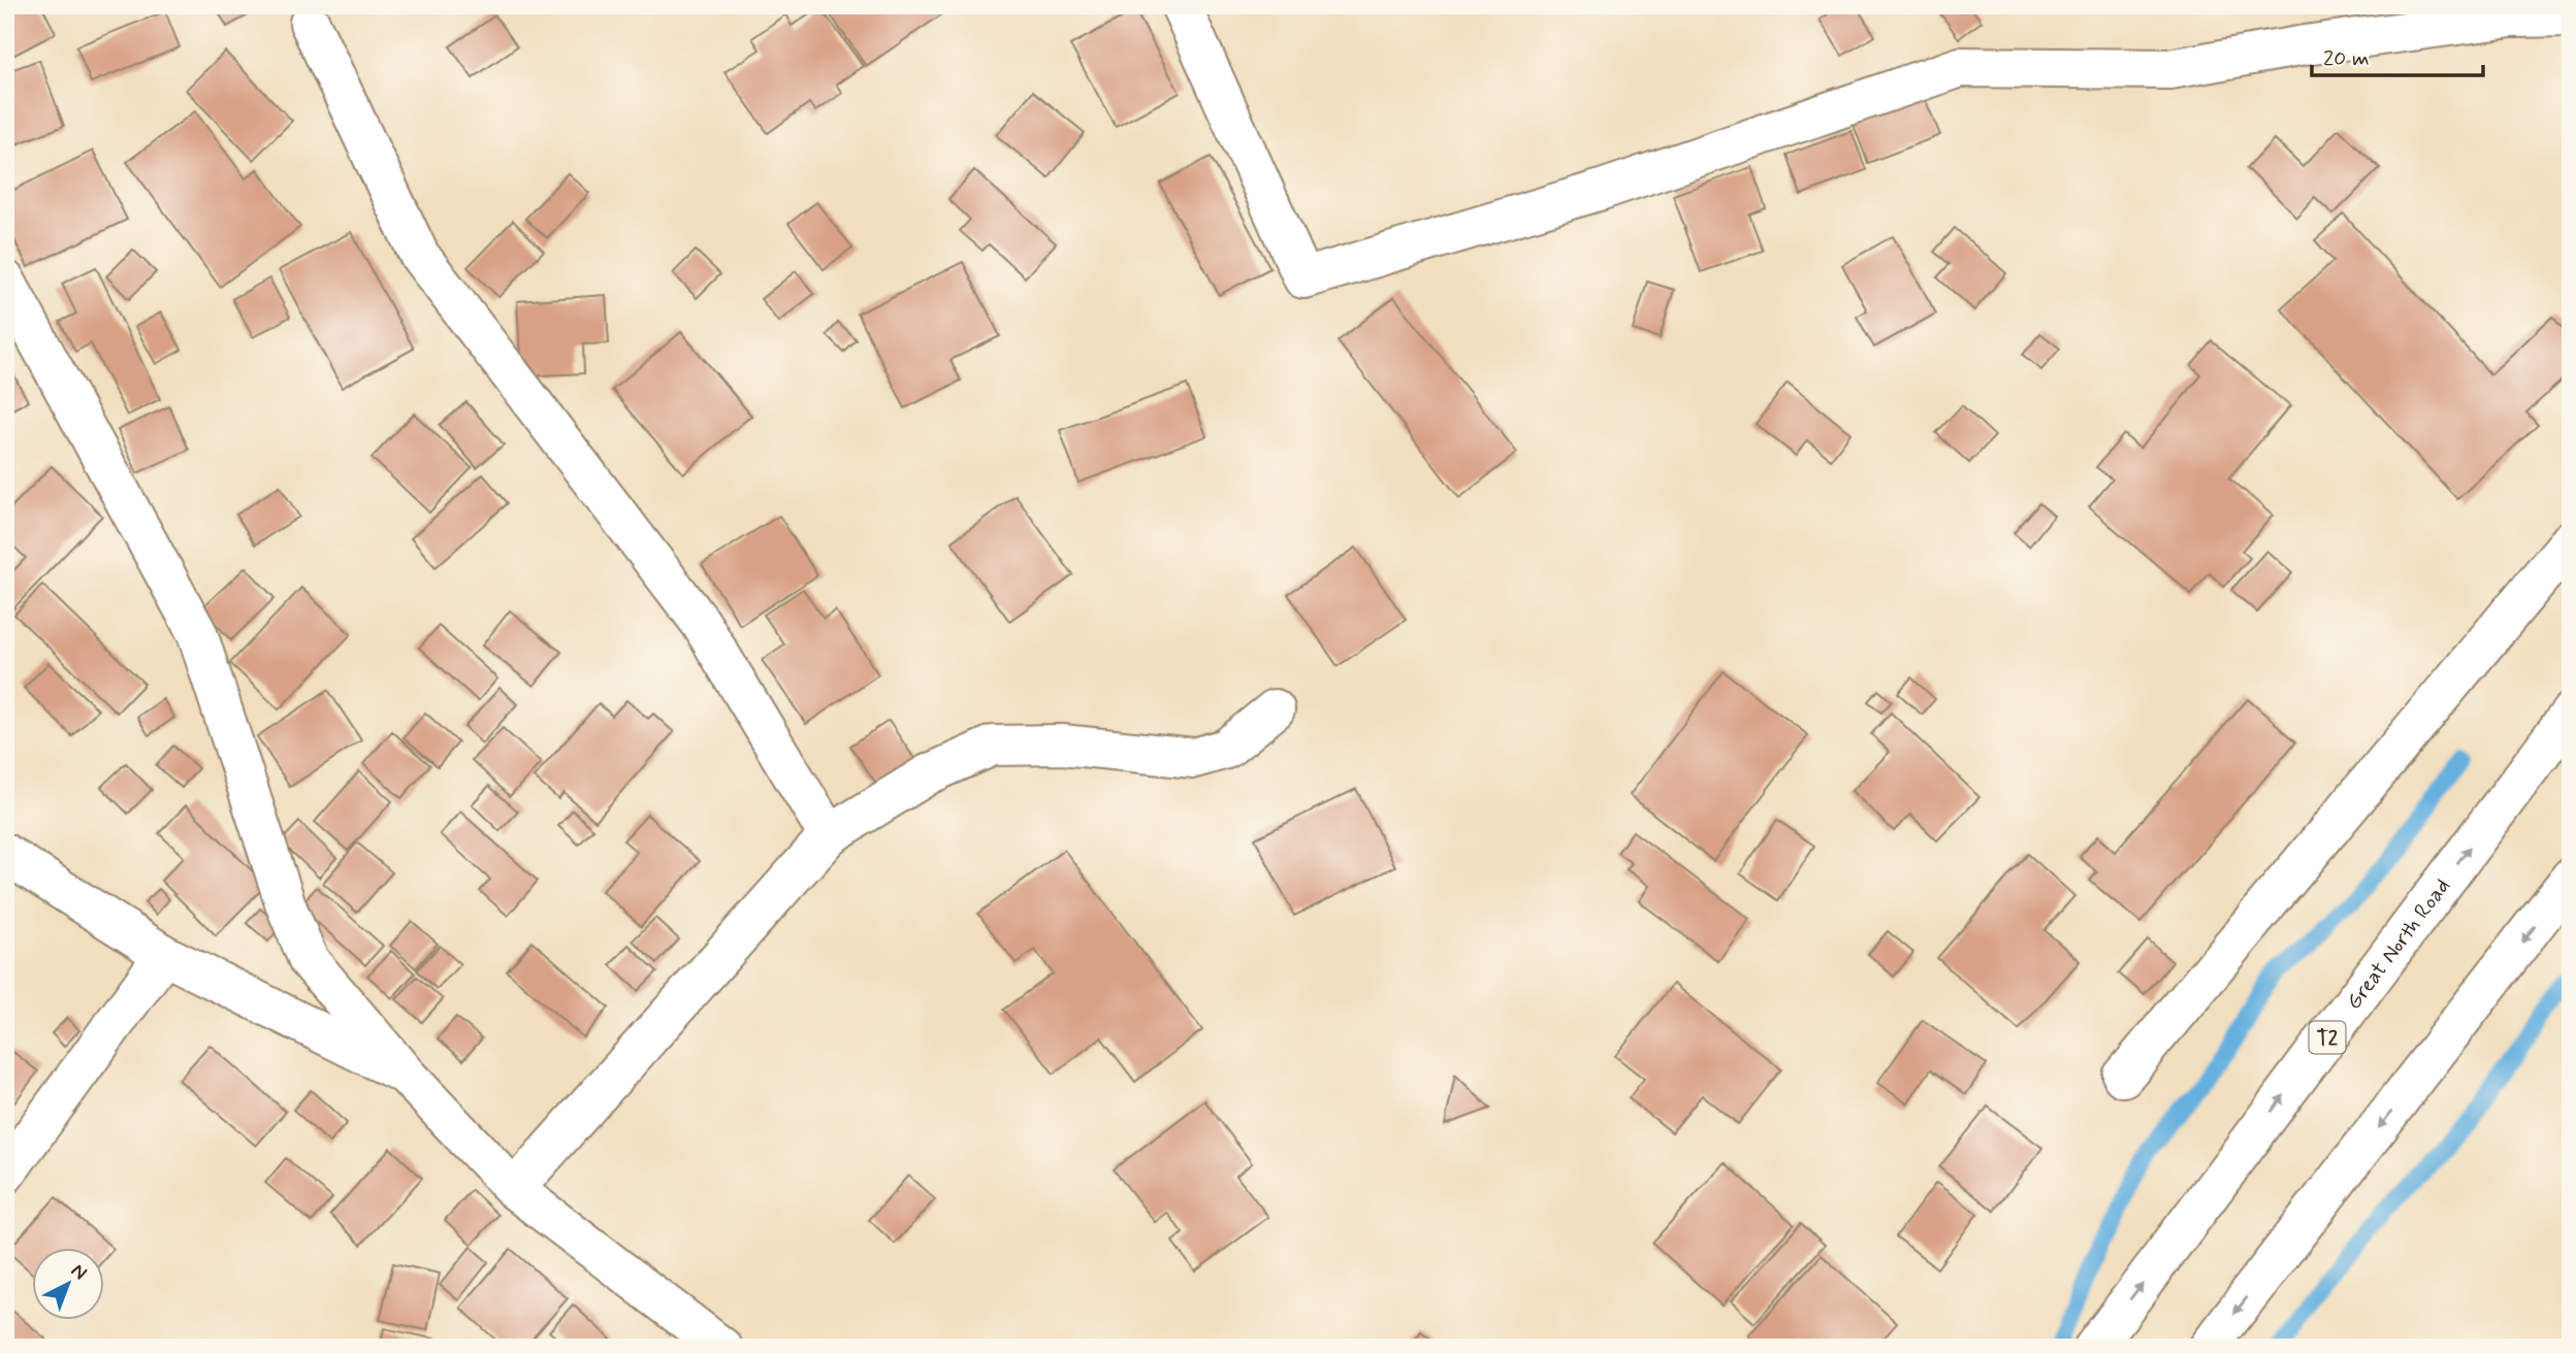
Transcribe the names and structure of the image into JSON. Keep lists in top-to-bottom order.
{
  "streets": {
    "street": ["Great North Road", "T2"]
  },
  "scale_bar": "20 m",
  "north": "top right"
}
